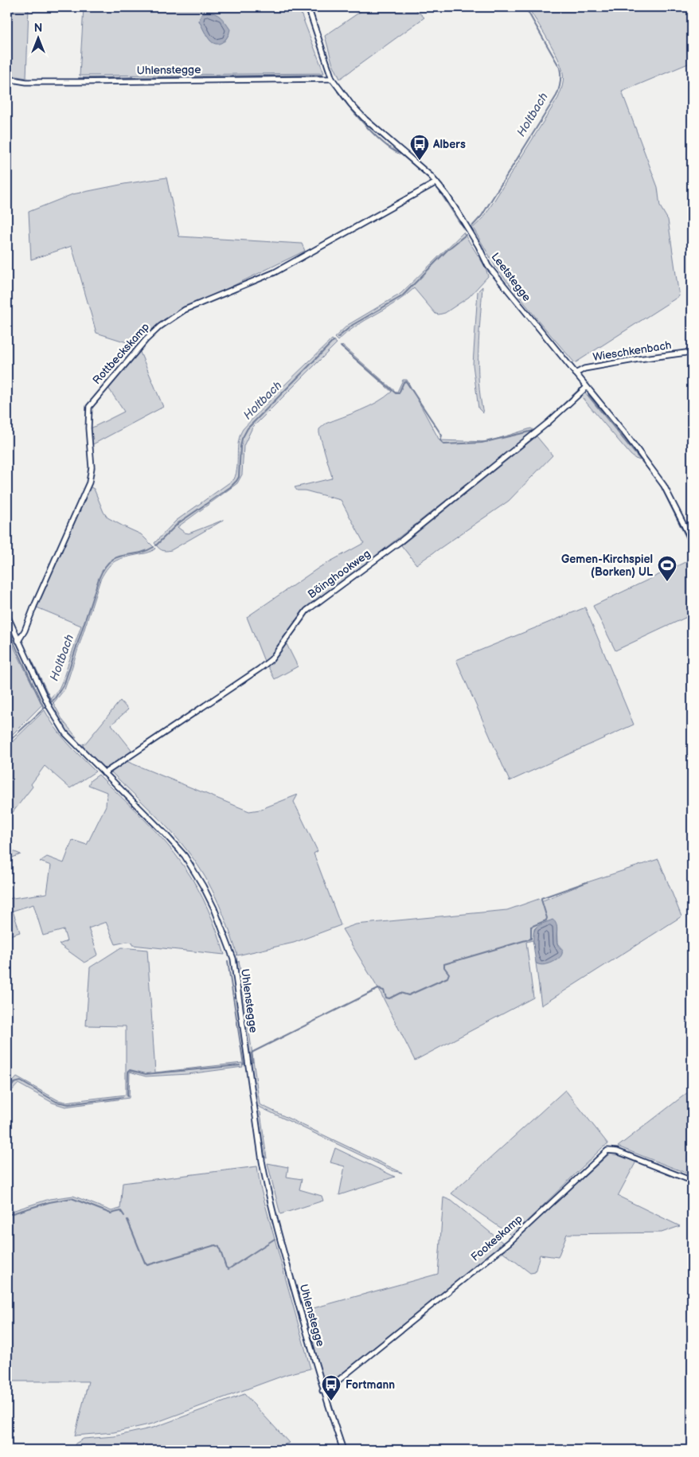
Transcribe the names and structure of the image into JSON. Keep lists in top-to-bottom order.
{
  "streets": {
    "street": [
      "Uhlenstegge",
      "Leetstegge",
      "Wieschkenbach",
      "Rottbeckskamp",
      "Böinghookweg",
      "Fookeskamp"
    ]
  },
  "crossings": [
    ["Uhlenstegge", "Leetstegge"],
    ["Uhlenstegge", "Rottbeckskamp"],
    ["Uhlenstegge", "Böinghookweg"],
    ["Uhlenstegge", "Fookeskamp"],
    ["Leetstegge", "Wieschkenbach"],
    ["Leetstegge", "Rottbeckskamp"],
    ["Leetstegge", "Böinghookweg"]
  ],
  "water": ["Holtbach"],
  "places": {
    "bus stop": ["Albers", "Fortmann"],
    "sports": ["Gemen-Kirchspiel (Borken) UL"]
  },
  "north": "top"
}
